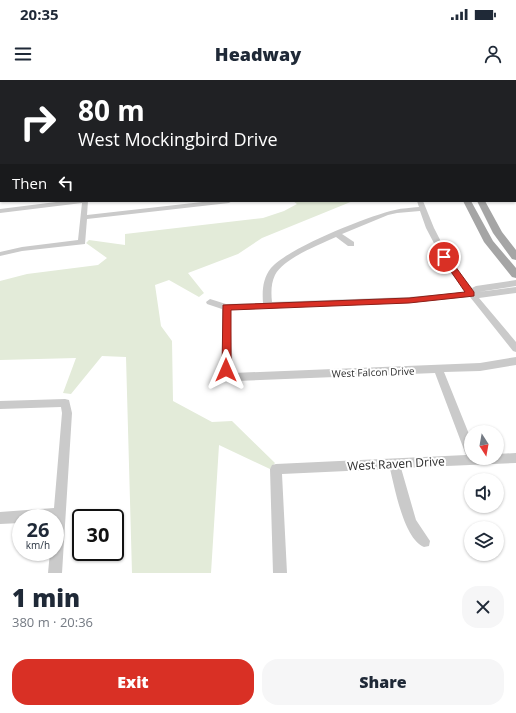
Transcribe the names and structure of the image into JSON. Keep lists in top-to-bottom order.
{
  "streets": {
    "street": ["West Falcon Drive", "West Raven Drive"]
  },
  "north": "bottom",
  "page": {
    "status": "20:35",
    "header": "Headway",
    "turn": ["80 m", "West Mockingbird Drive"],
    "then": "Then",
    "speed": "26 km/h",
    "limit": "30",
    "heading": ["1 min", "380 m · 20:36"],
    "buttons": ["Exit", "Share"]
  }
}
